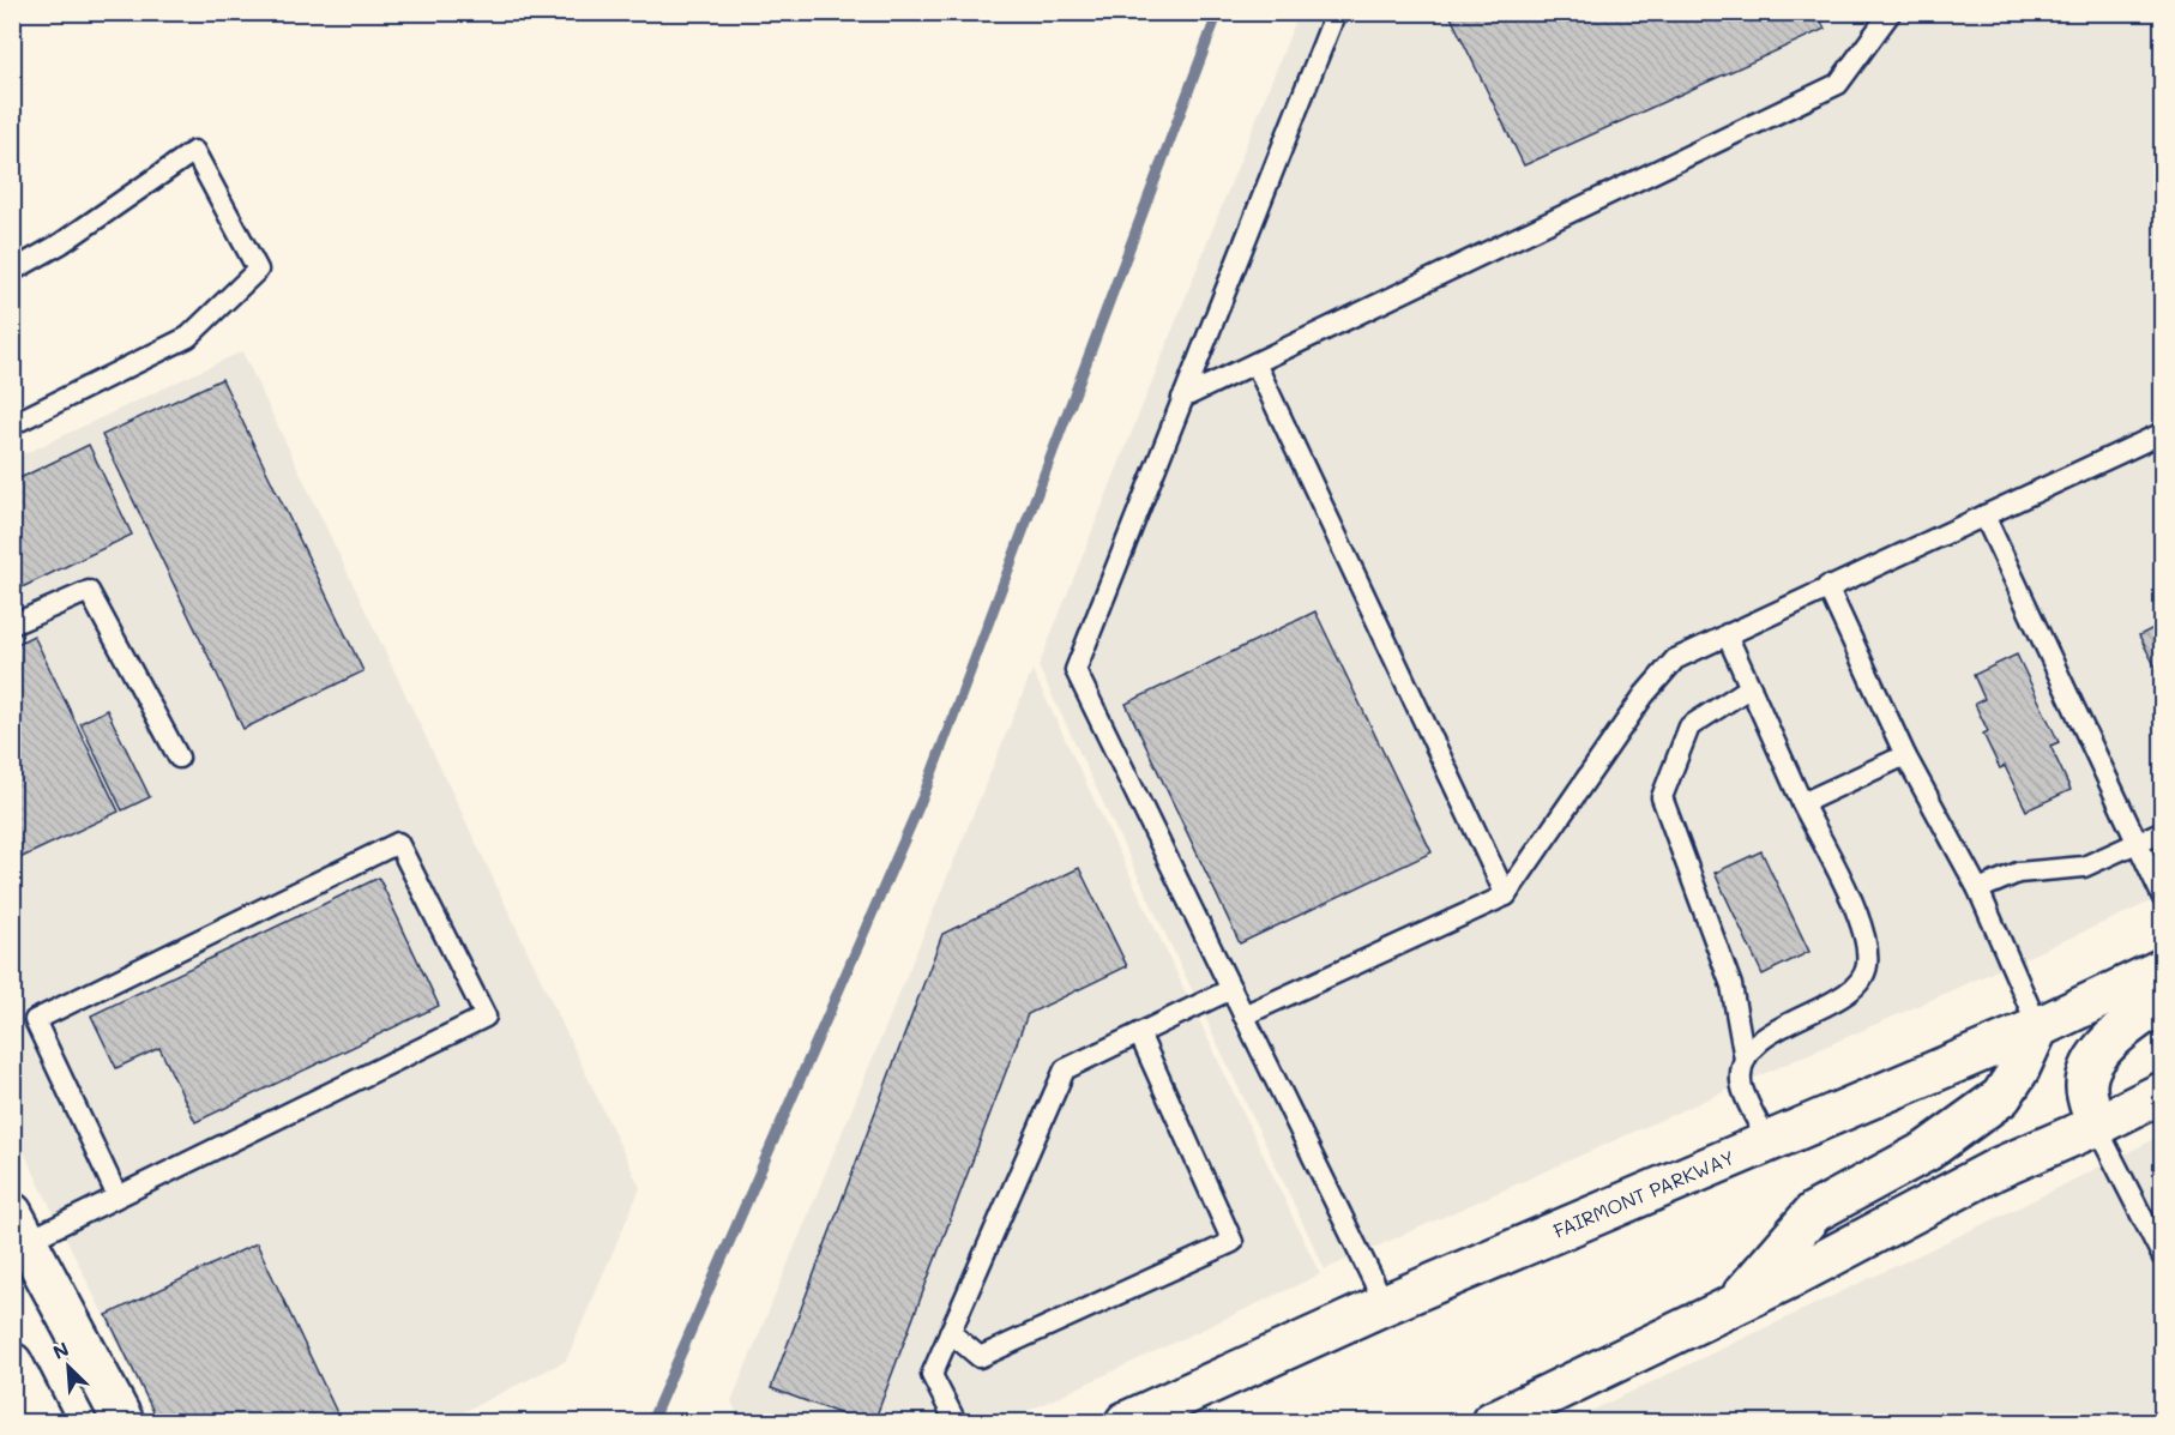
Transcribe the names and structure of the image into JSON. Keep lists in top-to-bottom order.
{
  "streets": {
    "main road": ["FAIRMONT PARKWAY"]
  },
  "north": "top left"
}
